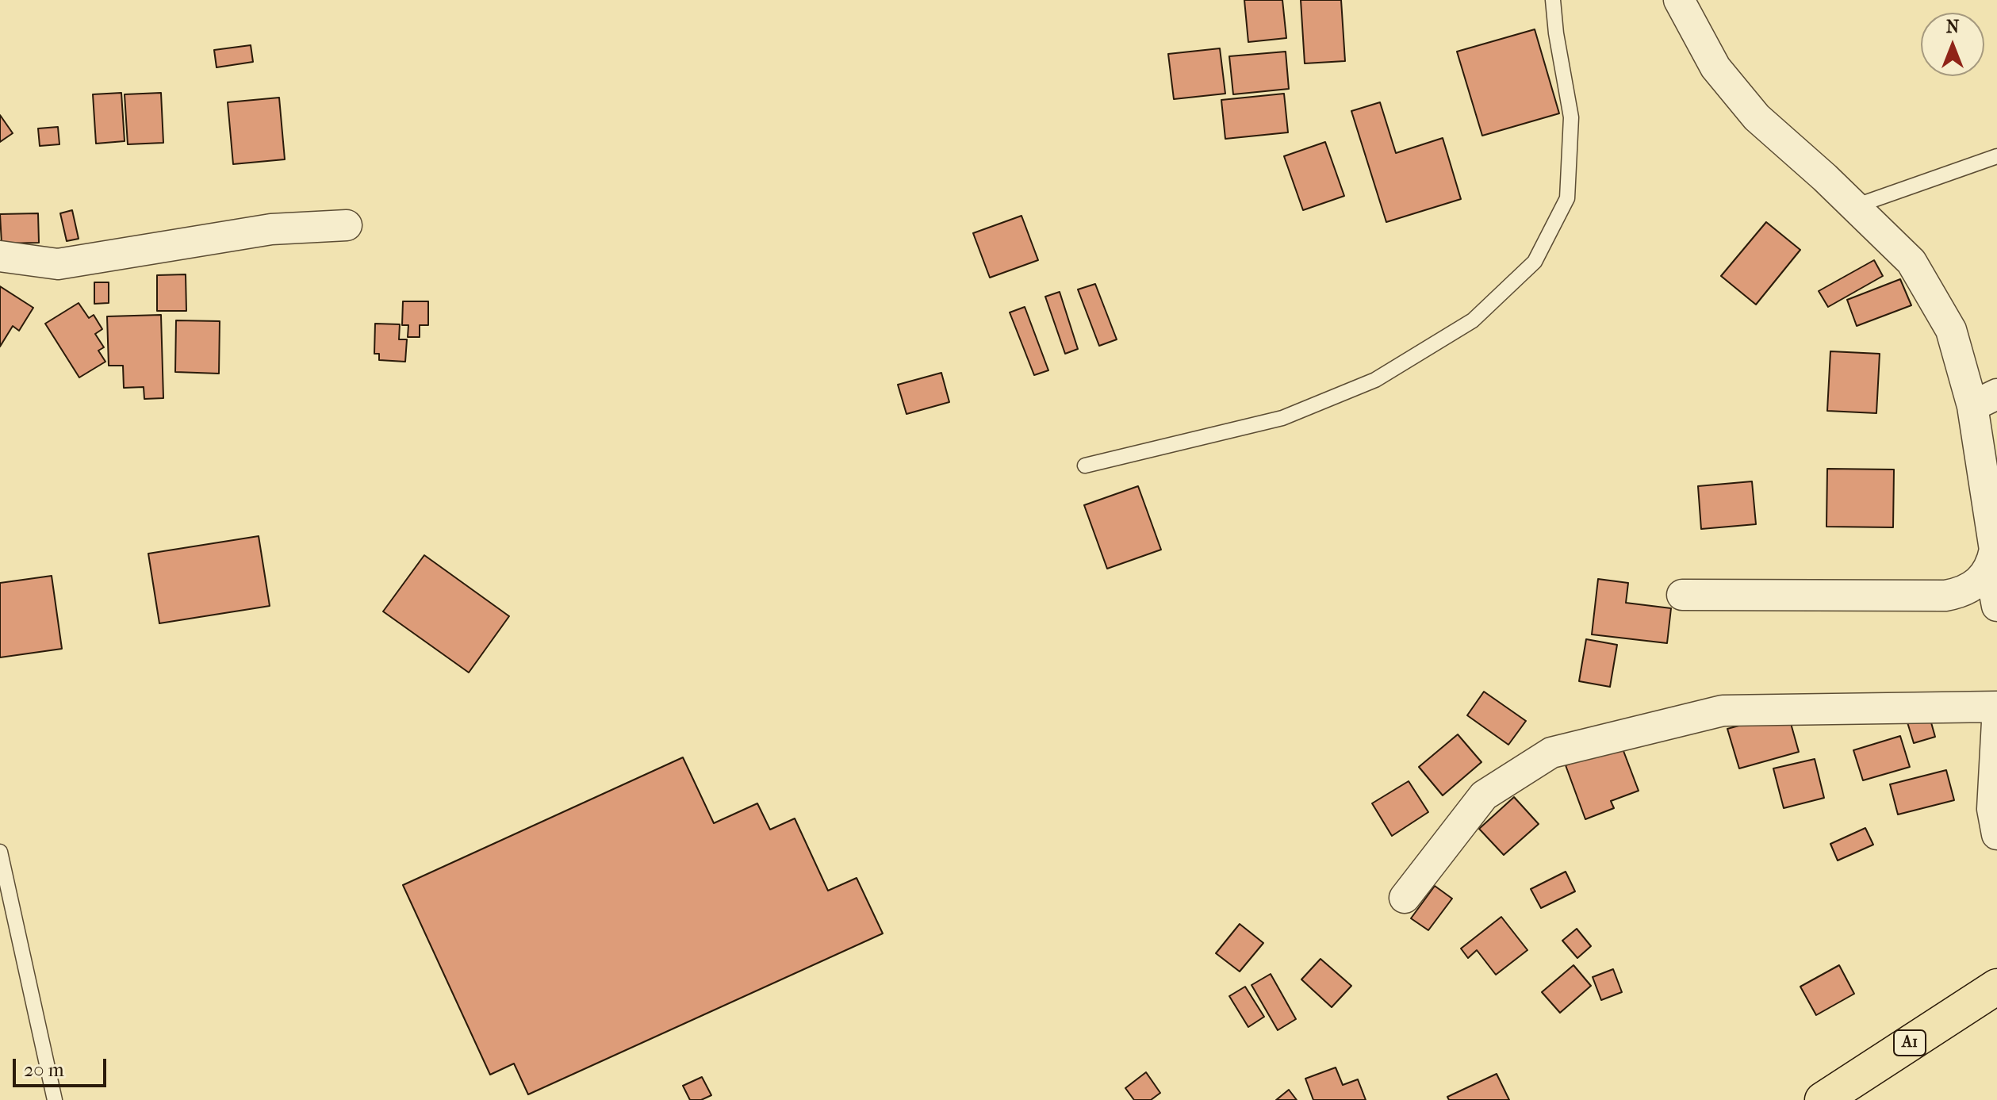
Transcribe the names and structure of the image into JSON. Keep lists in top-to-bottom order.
{
  "streets": {
    "main road": ["A1"]
  },
  "scale_bar": "20 m",
  "north": "top"
}
